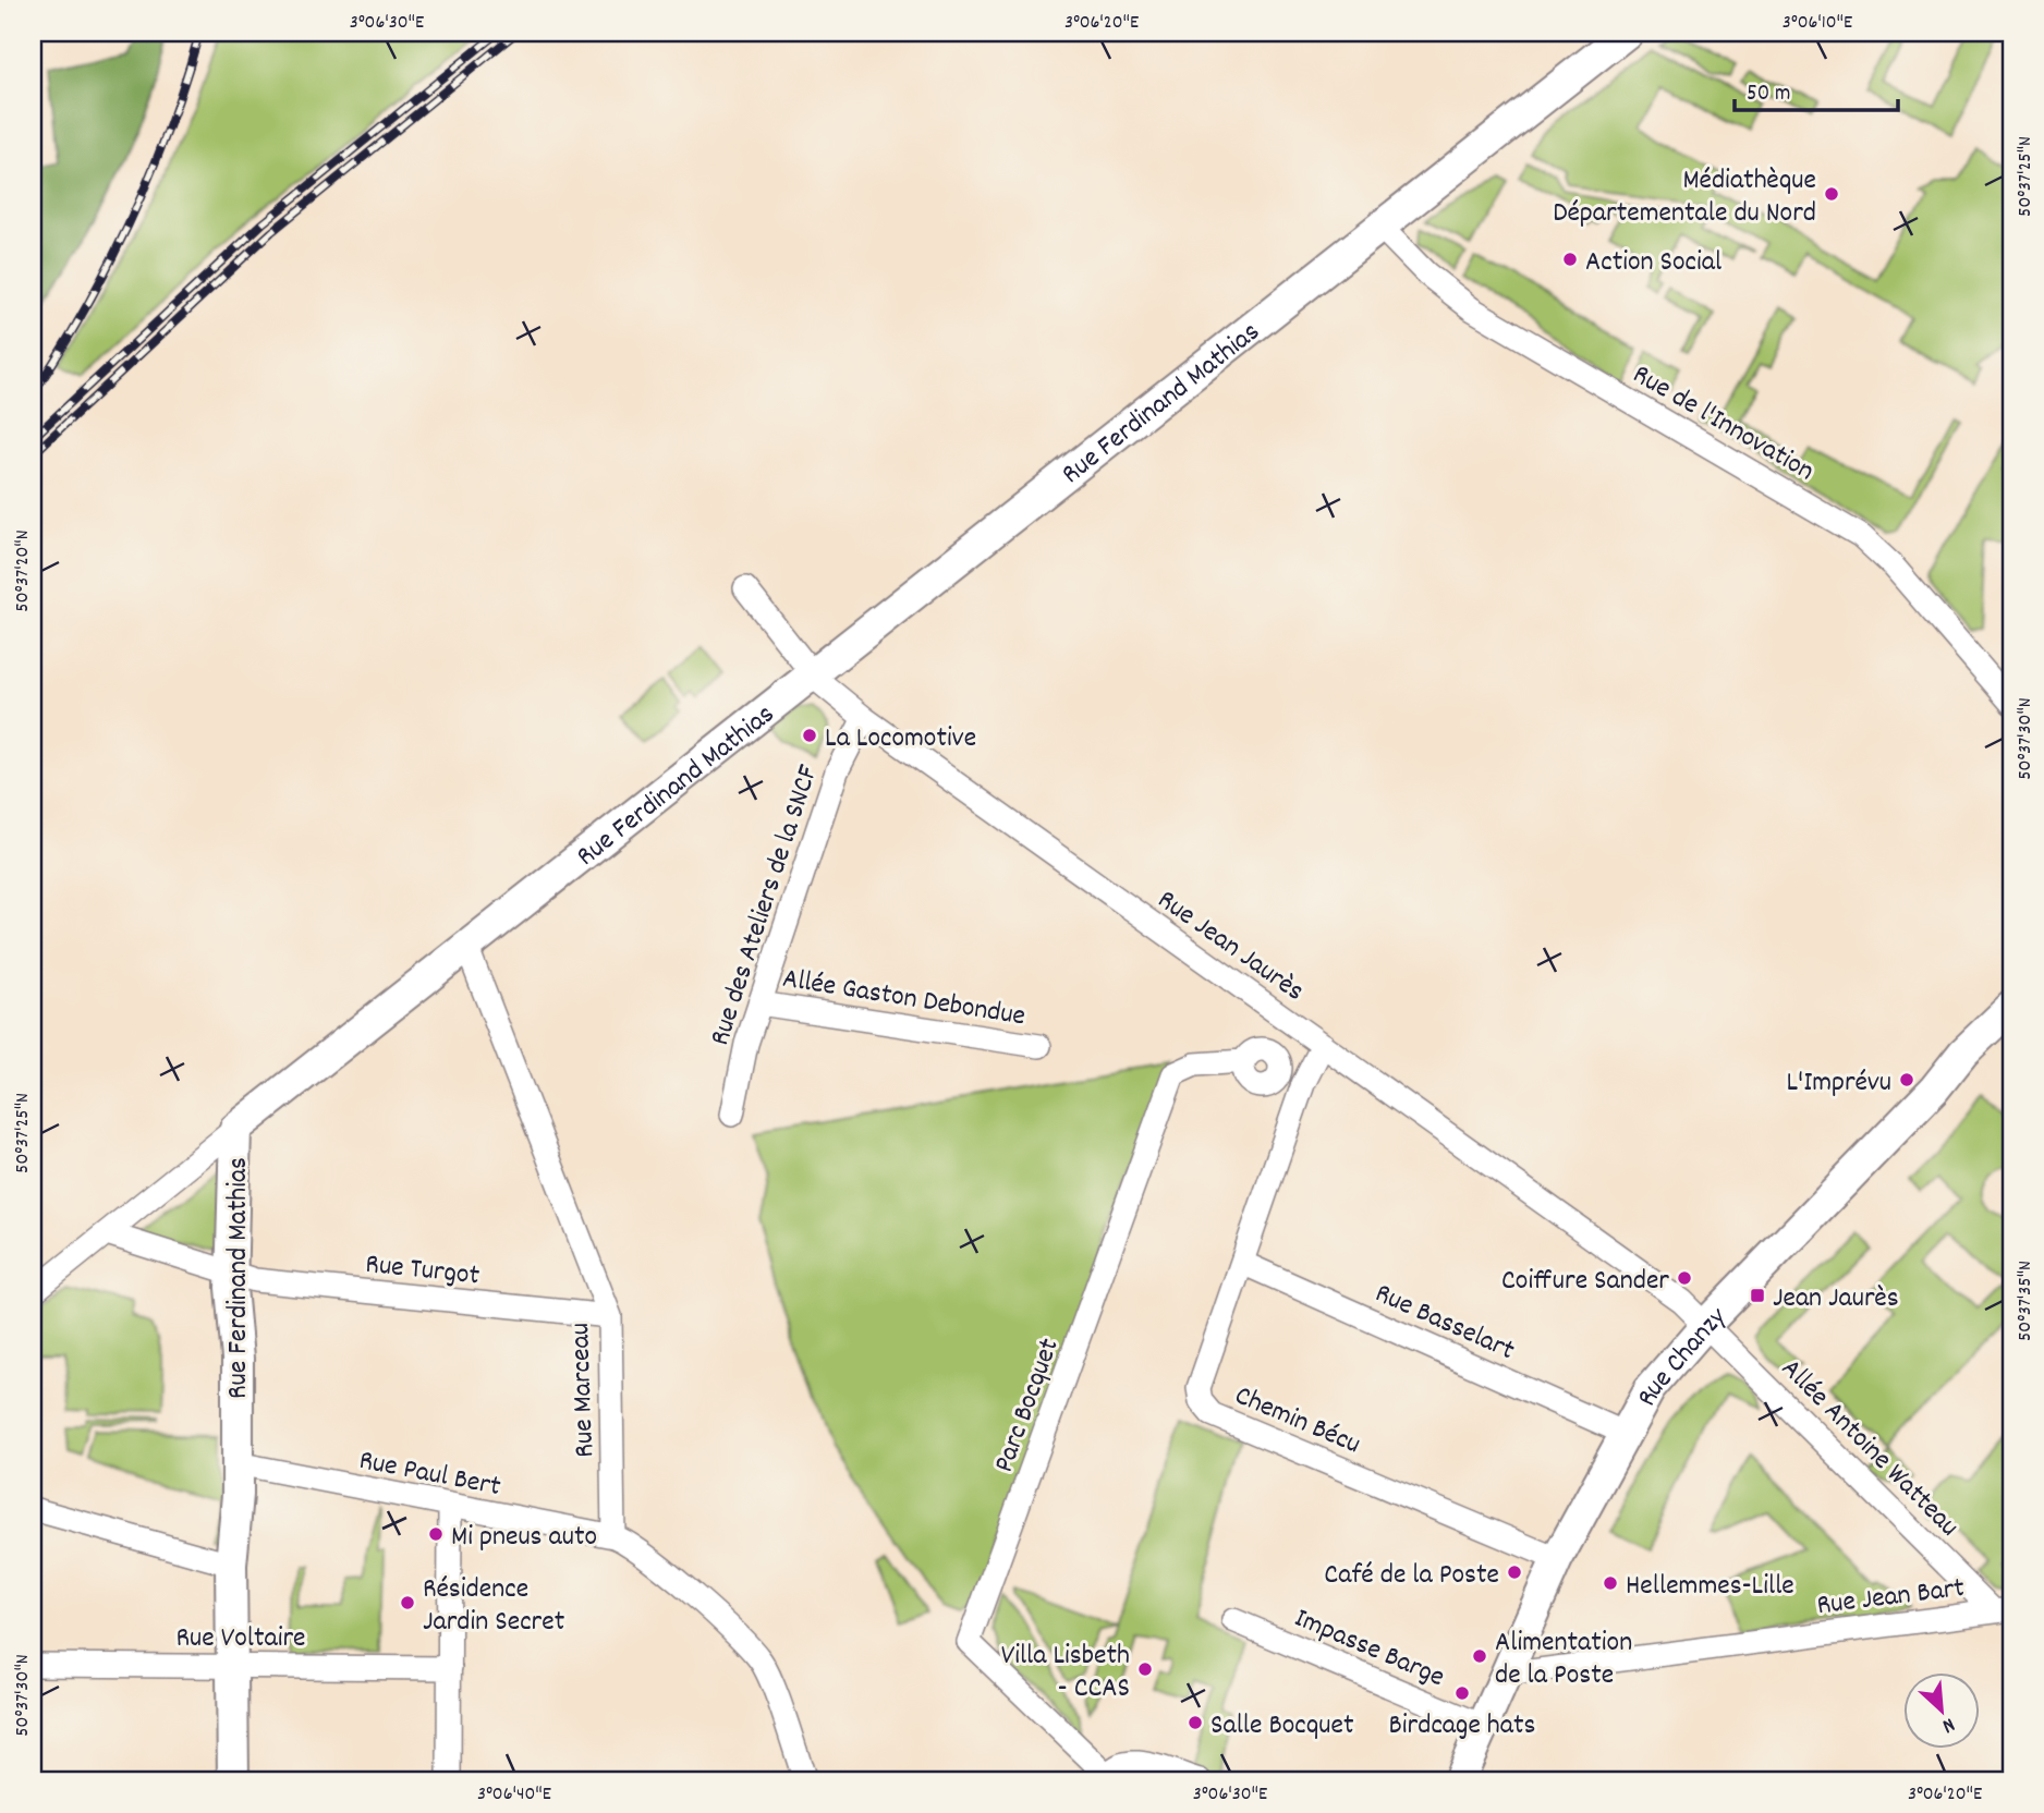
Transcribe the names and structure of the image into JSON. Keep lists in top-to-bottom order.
{
  "streets": {
    "street": [
      "Rue Ferdinand Mathias",
      "Rue de l'Innovation",
      "Rue des Ateliers de la SNCF",
      "Rue Jean Jaurès",
      "Allée Gaston Debondue",
      "Rue Turgot",
      "Rue Basselart",
      "Rue Chanzy",
      "Rue Marceau",
      "Parc Bocquet",
      "Chemin Bécu",
      "Allée Antoine Watteau",
      "Rue Paul Bert",
      "Rue Jean Bart",
      "Rue Voltaire",
      "Impasse Barge"
    ]
  },
  "crossings": [
    ["Rue Ferdinand Mathias", "Rue de l'Innovation"],
    ["Rue Ferdinand Mathias", "Rue Jean Jaurès"],
    ["Rue Ferdinand Mathias", "Rue Turgot"],
    ["Rue Ferdinand Mathias", "Rue Marceau"],
    ["Rue Ferdinand Mathias", "Rue Paul Bert"],
    ["Rue Ferdinand Mathias", "Rue Voltaire"],
    ["Rue des Ateliers de la SNCF", "Rue Jean Jaurès"],
    ["Rue des Ateliers de la SNCF", "Allée Gaston Debondue"],
    ["Rue Jean Jaurès", "Rue Chanzy"],
    ["Rue Jean Jaurès", "Chemin Bécu"],
    ["Rue Jean Jaurès", "Allée Antoine Watteau"],
    ["Rue Turgot", "Rue Marceau"],
    ["Rue Basselart", "Rue Chanzy"],
    ["Rue Basselart", "Chemin Bécu"],
    ["Rue Chanzy", "Chemin Bécu"],
    ["Rue Chanzy", "Allée Antoine Watteau"],
    ["Rue Chanzy", "Rue Jean Bart"],
    ["Rue Chanzy", "Impasse Barge"],
    ["Rue Marceau", "Rue Paul Bert"],
    ["Allée Antoine Watteau", "Rue Jean Bart"]
  ],
  "places": {
    "other": [
      "Médiathèque Départementale du Nord",
      "Action Social",
      "La Locomotive",
      "L'Imprévu",
      "Coiffure Sander",
      "Mi pneus auto",
      "Café de la Poste",
      "Hellemmes-Lille",
      "Résidence Jardin Secret",
      "Alimentation de la Poste",
      "Villa Lisbeth - CCAS",
      "Birdcage hats",
      "Salle Bocquet"
    ],
    "transit": ["Jean Jaurès"]
  },
  "scale_bar": "50 m",
  "north": "bottom right",
  "coordinates": [
    "3°06'30\"E",
    "3°06'20\"E",
    "3°06'10\"E",
    "50°37'25\"N",
    "50°37'20\"N",
    "50°37'30\"N",
    "50°37'35\"N",
    "3°06'40\"E"
  ]
}
